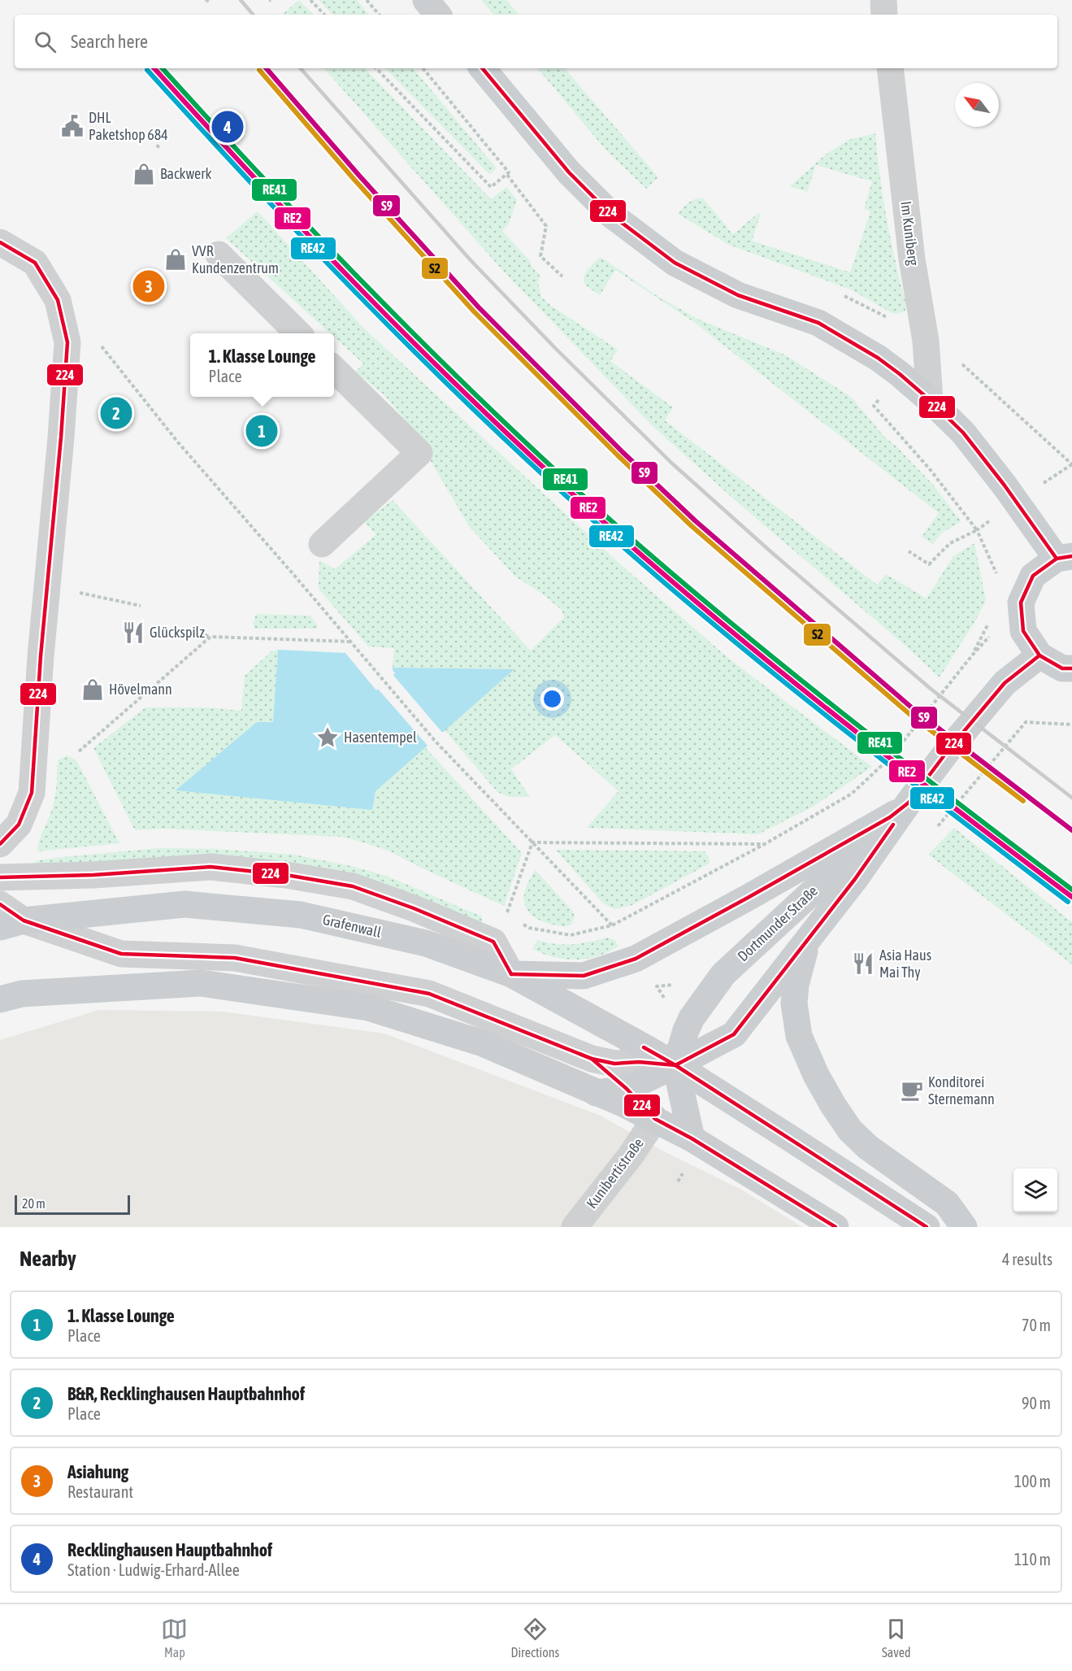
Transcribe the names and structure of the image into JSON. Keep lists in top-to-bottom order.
{
  "streets": {
    "main road": ["Dortmunder Straße", "Grafenwall"],
    "street": ["Im Kuniberg", "Kunibertistraße"]
  },
  "crossings": [
    ["Dortmunder Straße", "Grafenwall"]
  ],
  "places": {
    "public building": ["DHL Paketshop 684"],
    "shop": ["Backwerk", "VVR Kundenzentrum", "Hövelmann"],
    "restaurant": ["Glückspilz", "Asia Haus Mai Thy"],
    "place": ["Hasentempel"],
    "cafe": ["Konditorei Sternemann"]
  },
  "lines": [
    "transit line RE2",
    "transit line RE41",
    "transit line S9",
    "transit line 224",
    "transit line RE42",
    "transit line S2"
  ],
  "scale_bar": "20 m",
  "north": "top left",
  "page": {
    "search": "Search here",
    "pins": [
      "4",
      "3",
      "2",
      "1"
    ],
    "popup": ["1. Klasse Lounge", "Place"],
    "scale": "20 m",
    "heading": ["Nearby", "4 results"],
    "list": [
      {
        "mark": "1",
        "name": "1. Klasse Lounge",
        "note": "Place",
        "value": "70 m"
      },
      {
        "mark": "2",
        "name": "B&R, Recklinghausen Hauptbahnhof",
        "note": "Place",
        "value": "90 m"
      },
      {
        "mark": "3",
        "name": "Asiahung",
        "note": "Restaurant",
        "value": "100 m"
      },
      {
        "mark": "4",
        "name": "Recklinghausen Hauptbahnhof",
        "note": "Station · Ludwig-Erhard-Allee",
        "value": "110 m"
      }
    ],
    "nav": ["Map", "Directions", "Saved"]
  }
}
